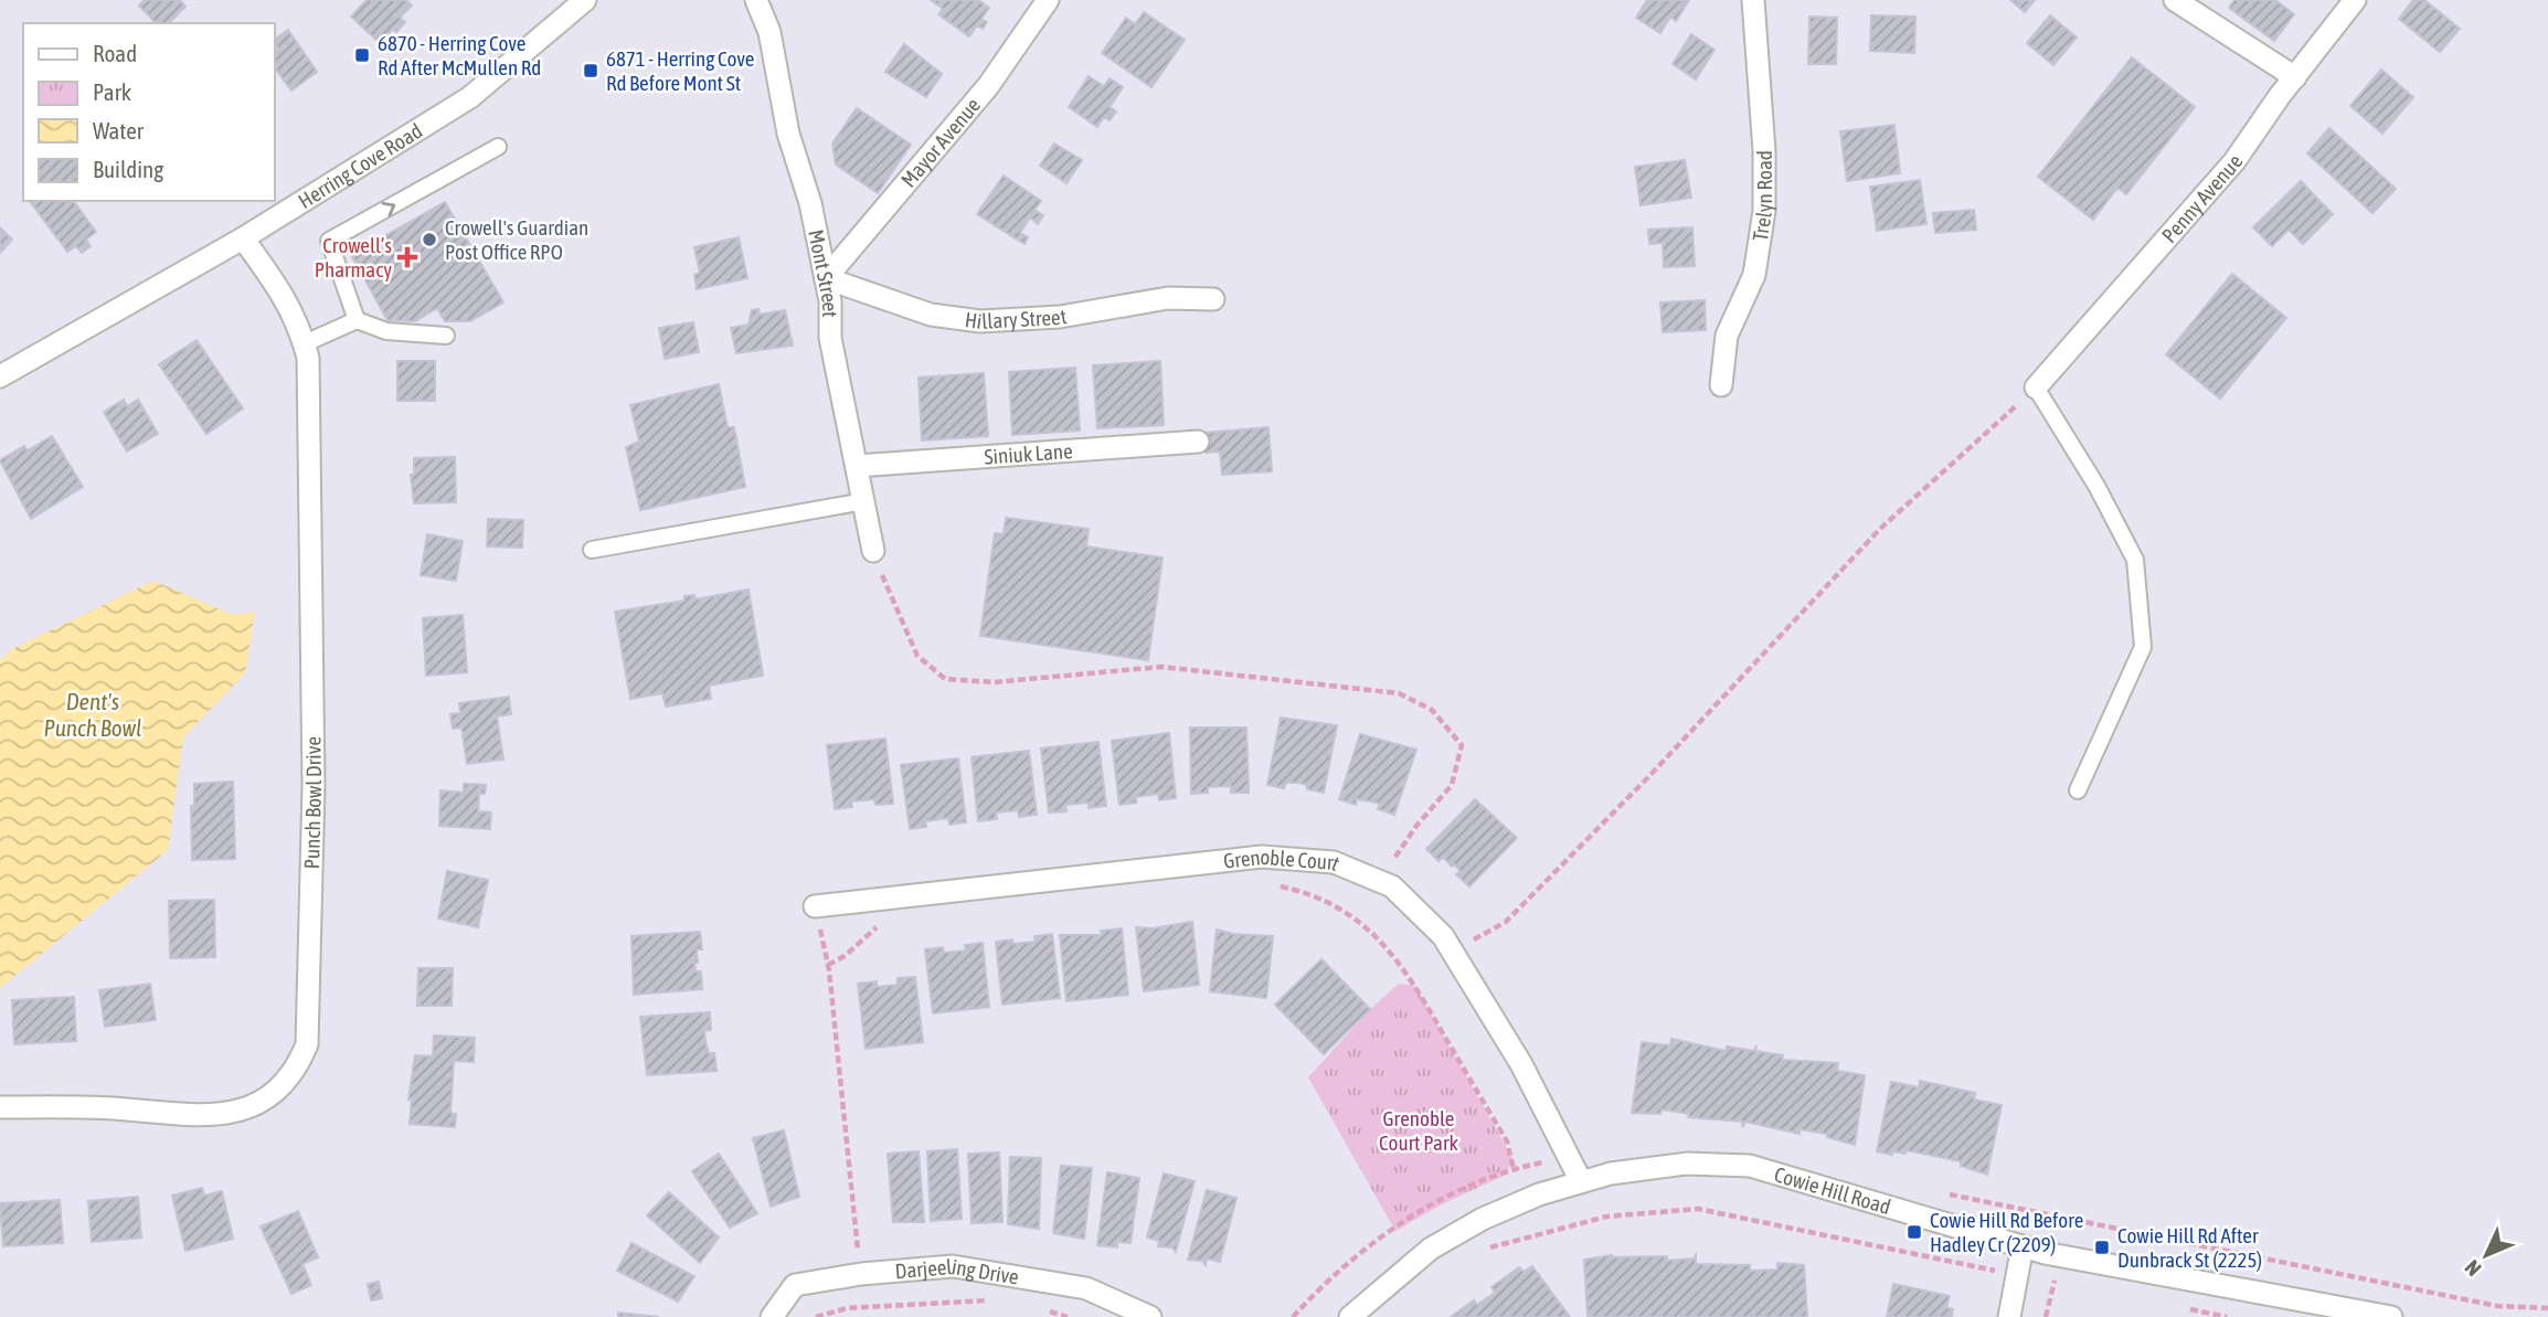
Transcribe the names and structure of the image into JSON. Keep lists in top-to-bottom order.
{
  "streets": {
    "street": [
      "Mayor Avenue",
      "Herring Cove Road",
      "Trelyn Road",
      "Penny Avenue",
      "Mont Street",
      "Hillary Street",
      "Siniuk Lane",
      "Punch Bowl Drive",
      "Grenoble Court",
      "Cowie Hill Road",
      "Darjeeling Drive"
    ]
  },
  "crossings": [
    ["Mayor Avenue", "Mont Street"],
    ["Mayor Avenue", "Hillary Street"],
    ["Herring Cove Road", "Punch Bowl Drive"],
    ["Mont Street", "Hillary Street"],
    ["Mont Street", "Siniuk Lane"],
    ["Grenoble Court", "Cowie Hill Road"]
  ],
  "water": ["Dent's Punch Bowl"],
  "parks": ["Grenoble Court Park"],
  "places": {
    "transit": [
      "6870 - Herring Cove Rd After McMullen Rd",
      "6871 - Herring Cove Rd Before Mont St",
      "Cowie Hill Rd Before Hadley Cr (2209)",
      "Cowie Hill Rd After Dunbrack St (2225)"
    ],
    "other": ["Crowell's Guardian Post Office RPO"],
    "health": ["Crowell’s Pharmacy"]
  },
  "legend": [
    "Road",
    "Park",
    "Water",
    "Building"
  ],
  "north": "bottom left"
}
